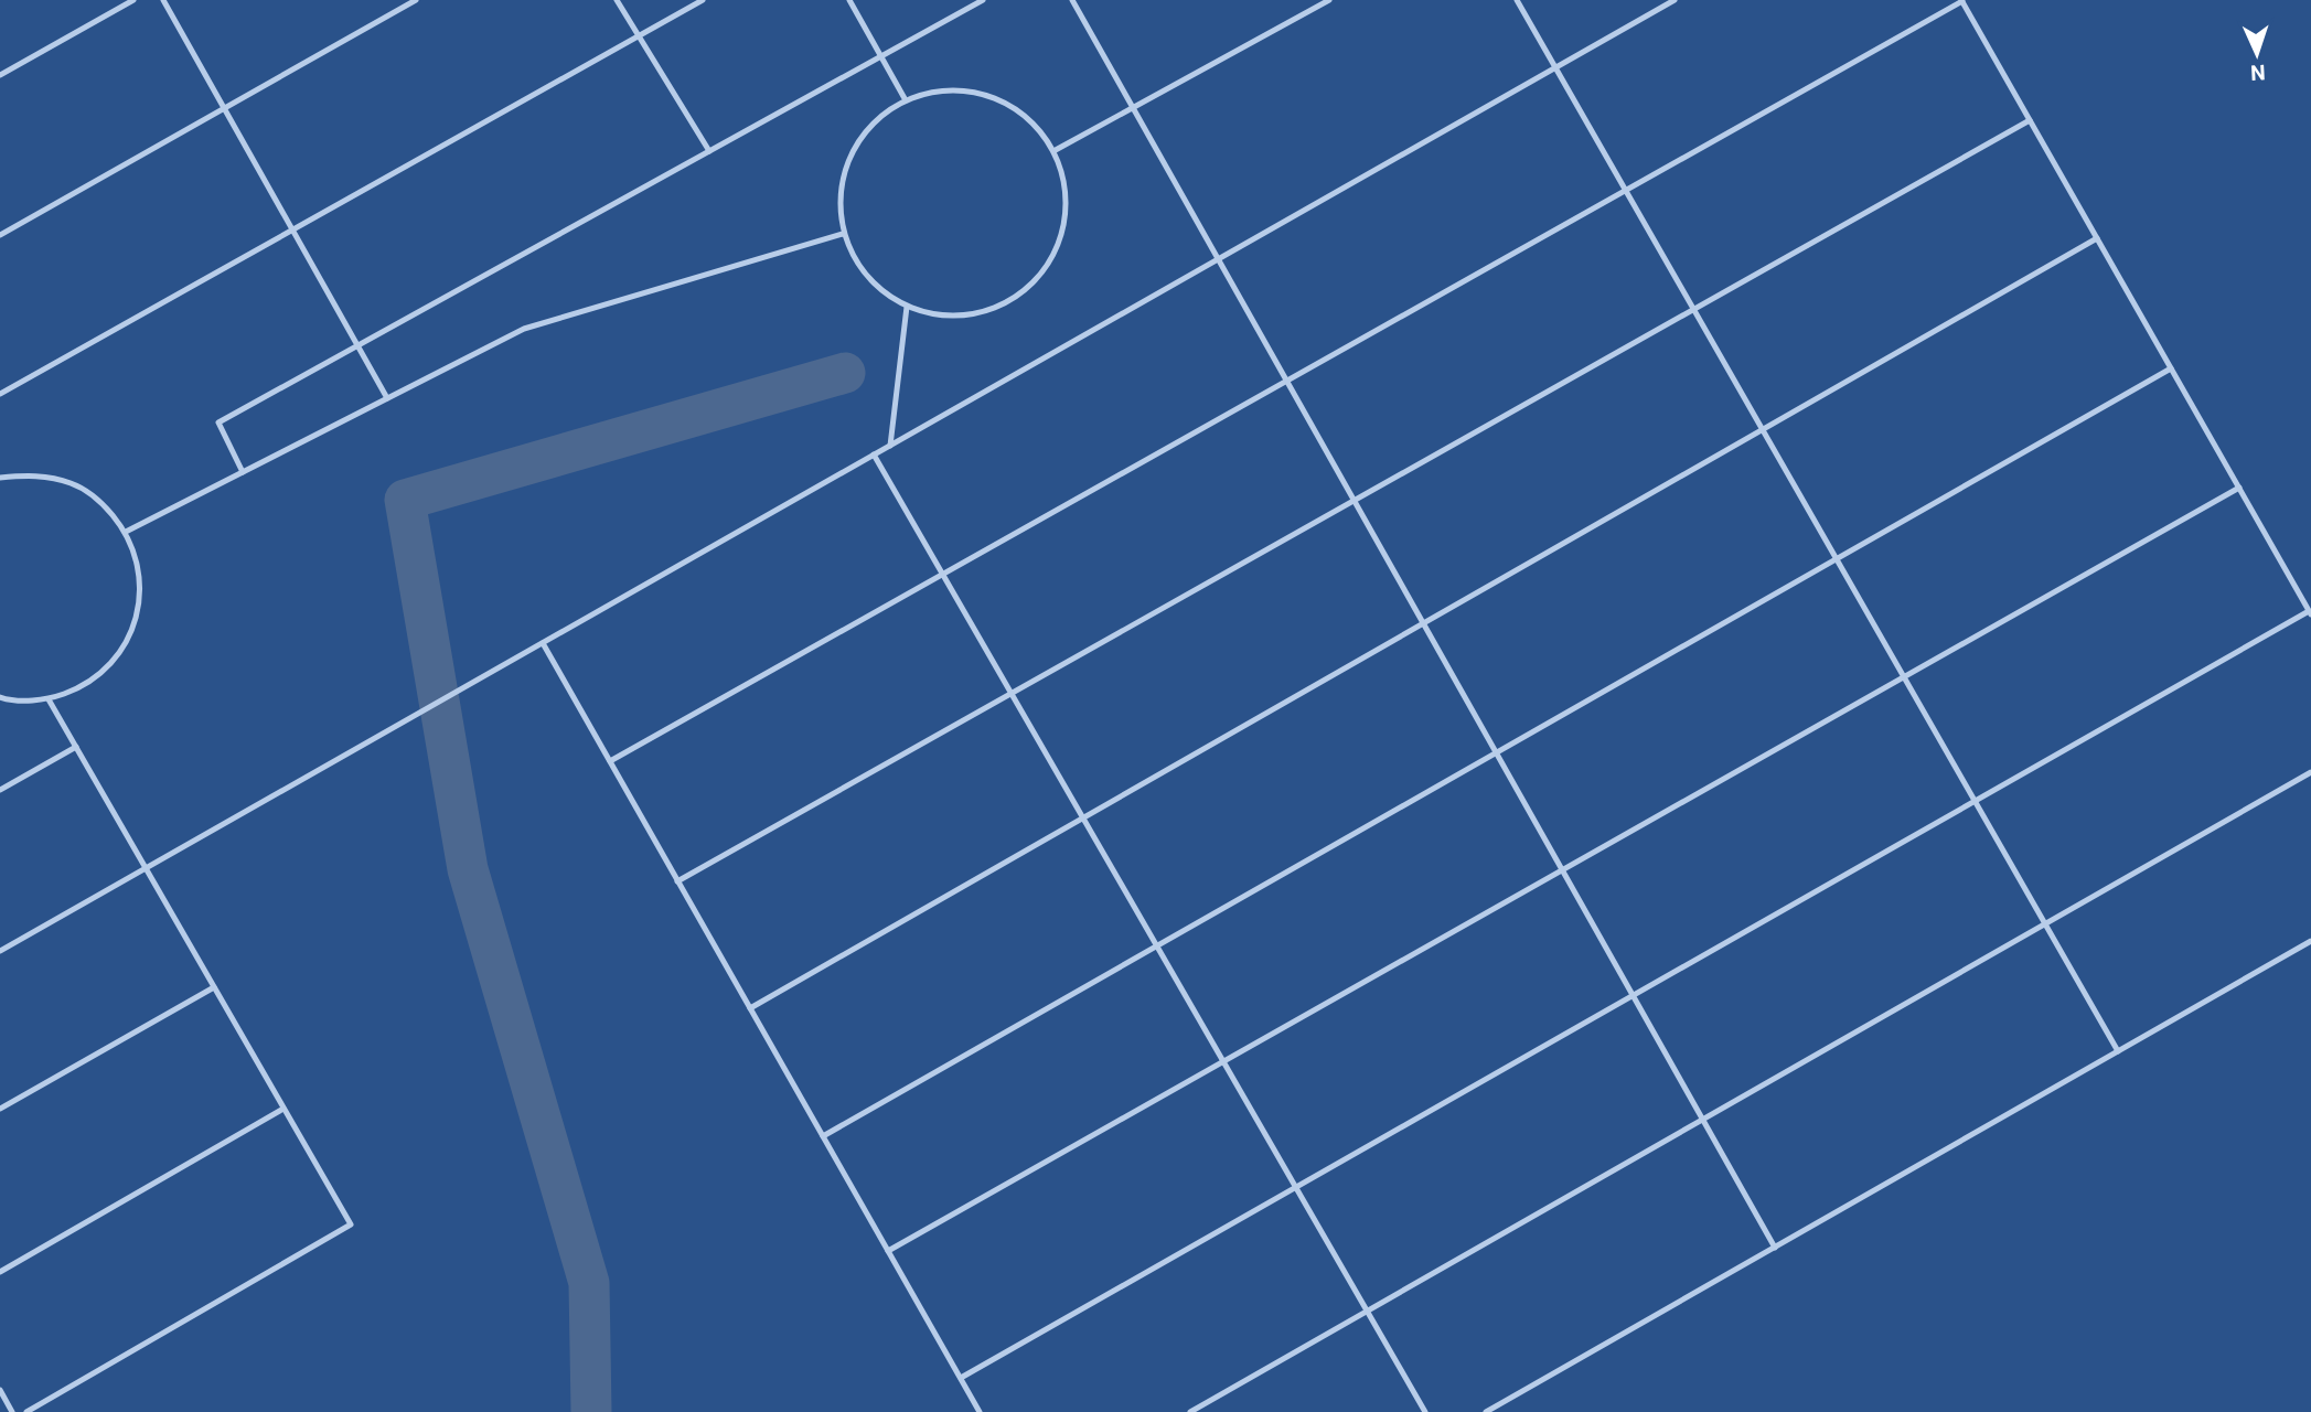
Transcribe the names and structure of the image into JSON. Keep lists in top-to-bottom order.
{
  "north": "bottom"
}
